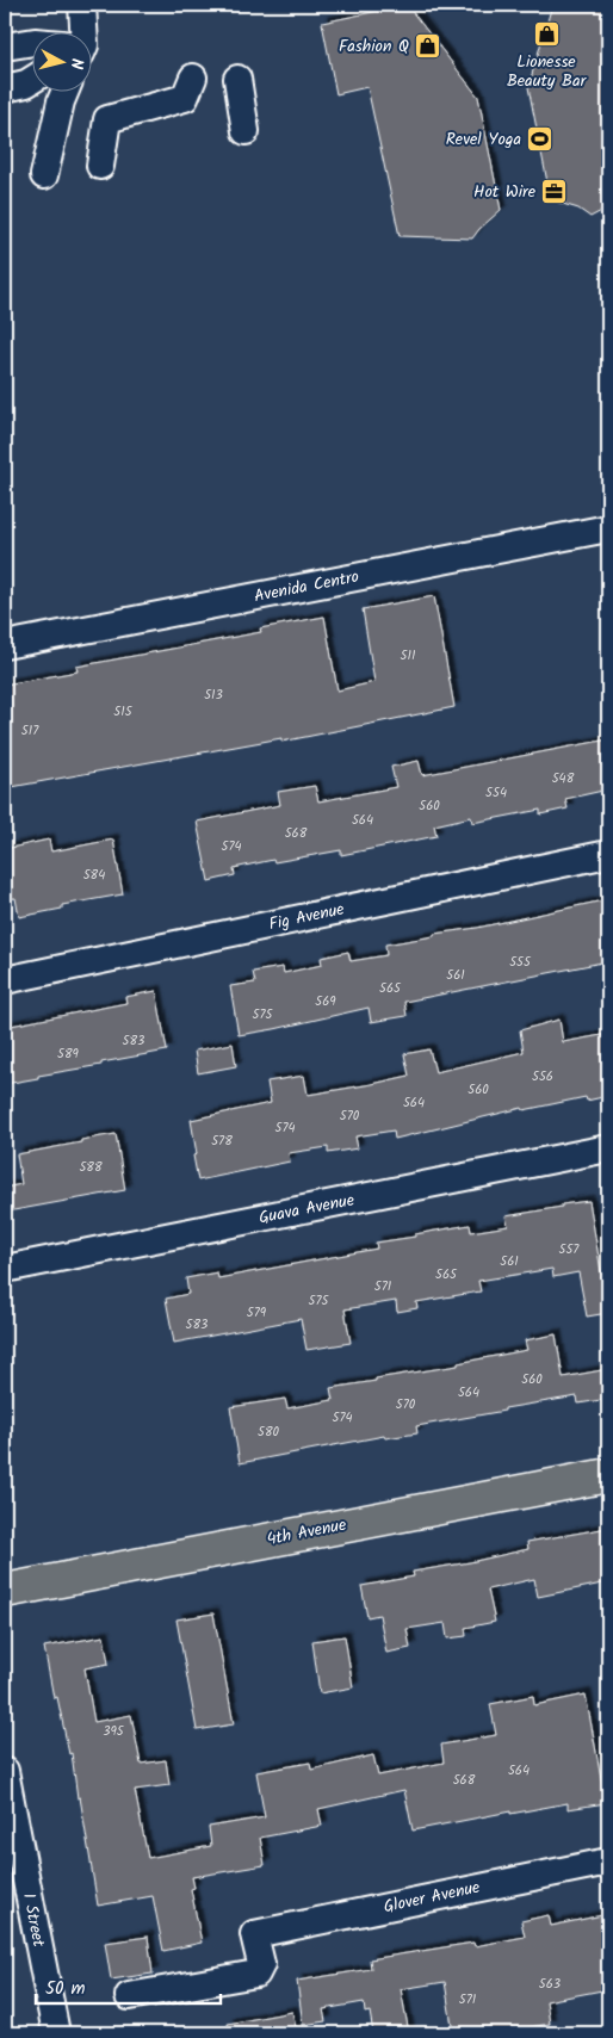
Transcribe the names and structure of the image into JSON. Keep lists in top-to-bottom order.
{
  "streets": {
    "main road": ["4th Avenue"],
    "street": [
      "Avenida Centro",
      "Fig Avenue",
      "Guava Avenue",
      "Glover Avenue",
      "I Street"
    ]
  },
  "places": {
    "shop": ["Lionesse Beauty Bar", "Fashion Q"],
    "sports": ["Revel Yoga"],
    "office": ["Hot Wire"]
  },
  "house_numbers": [
    "511",
    "513",
    "515",
    "517",
    "548",
    "554",
    "560",
    "564",
    "568",
    "574",
    "584",
    "555",
    "561",
    "565",
    "569",
    "575",
    "583",
    "589",
    "556",
    "560",
    "564",
    "570",
    "574",
    "578",
    "588",
    "557",
    "561",
    "565",
    "571",
    "575",
    "579",
    "583",
    "560",
    "564",
    "570",
    "574",
    "580",
    "395",
    "564",
    "568",
    "563",
    "571"
  ],
  "scale_bar": "50 m",
  "north": "right"
}
